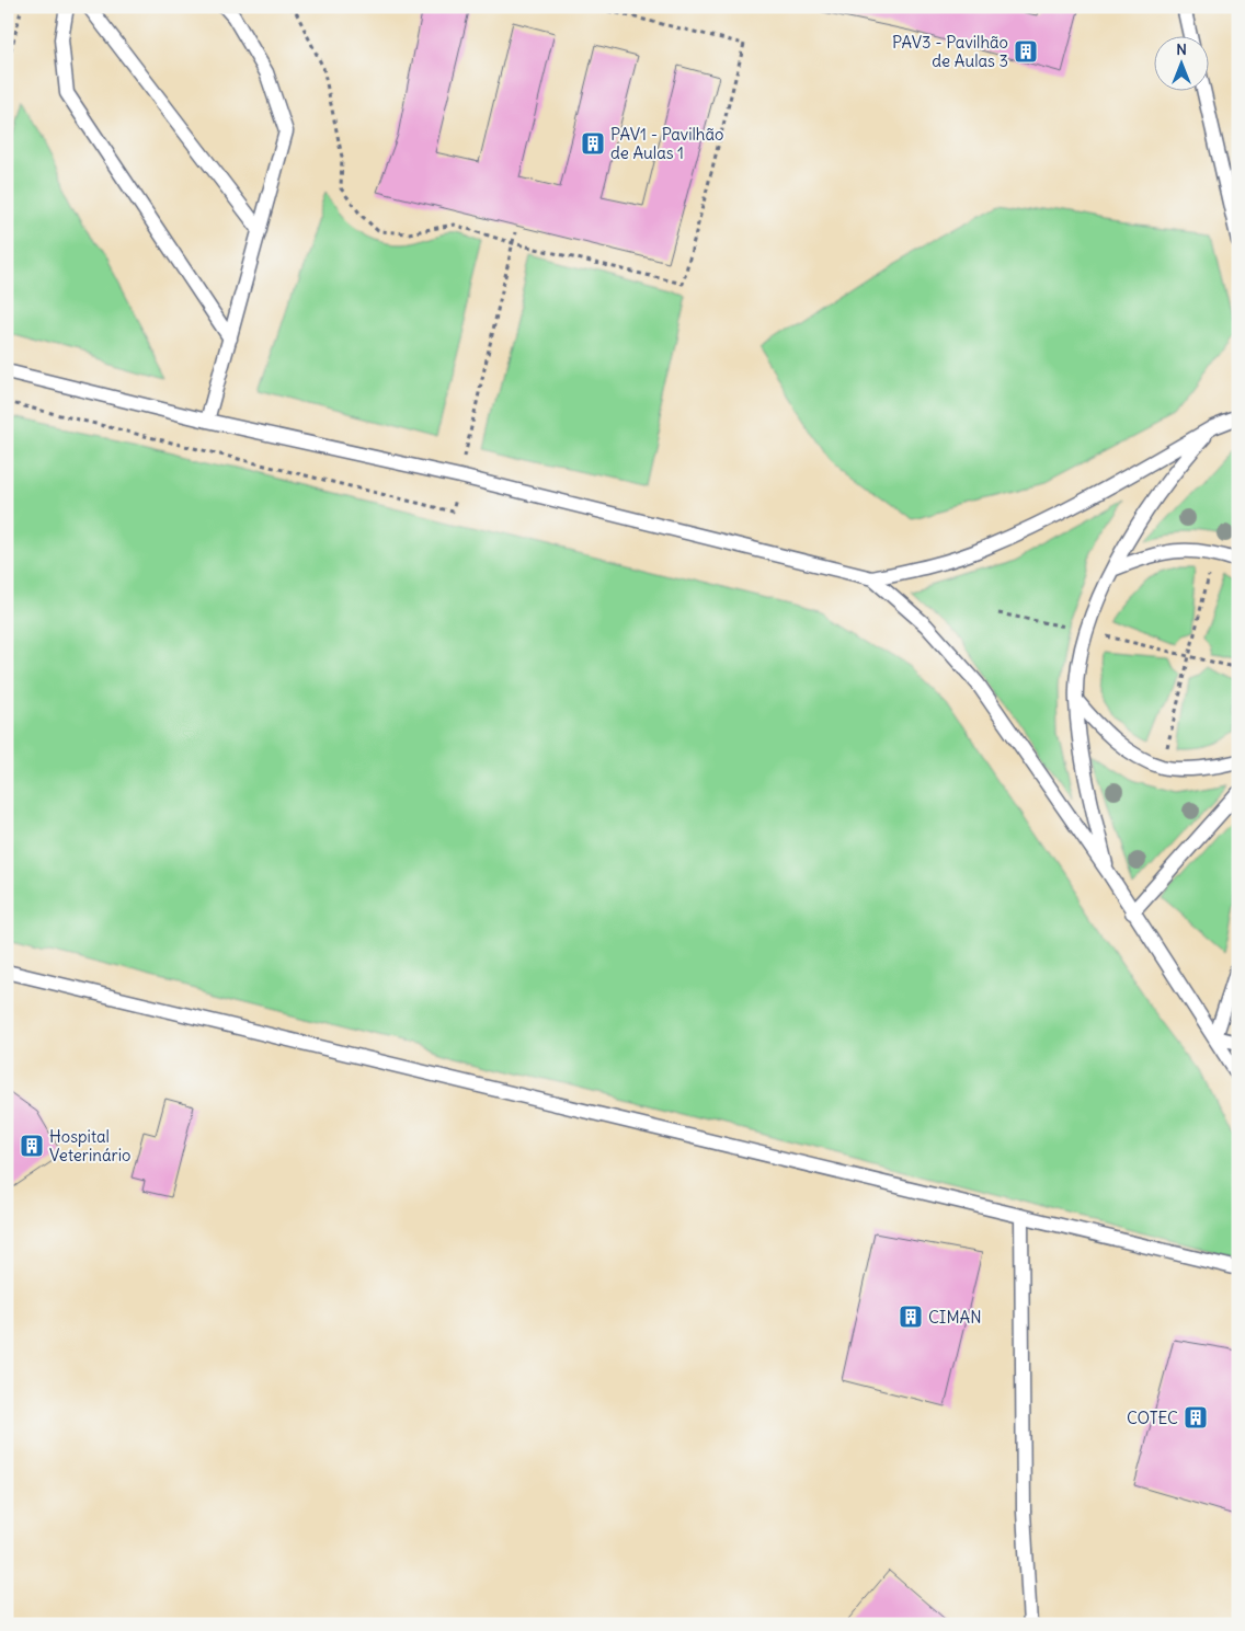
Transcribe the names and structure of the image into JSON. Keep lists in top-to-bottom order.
{
  "places": {
    "building": [
      "PAV3 - Pavilhão de Aulas 3",
      "PAV1 - Pavilhão de Aulas 1",
      "Hospital Veterinário",
      "CIMAN",
      "COTEC"
    ]
  },
  "north": "top"
}
